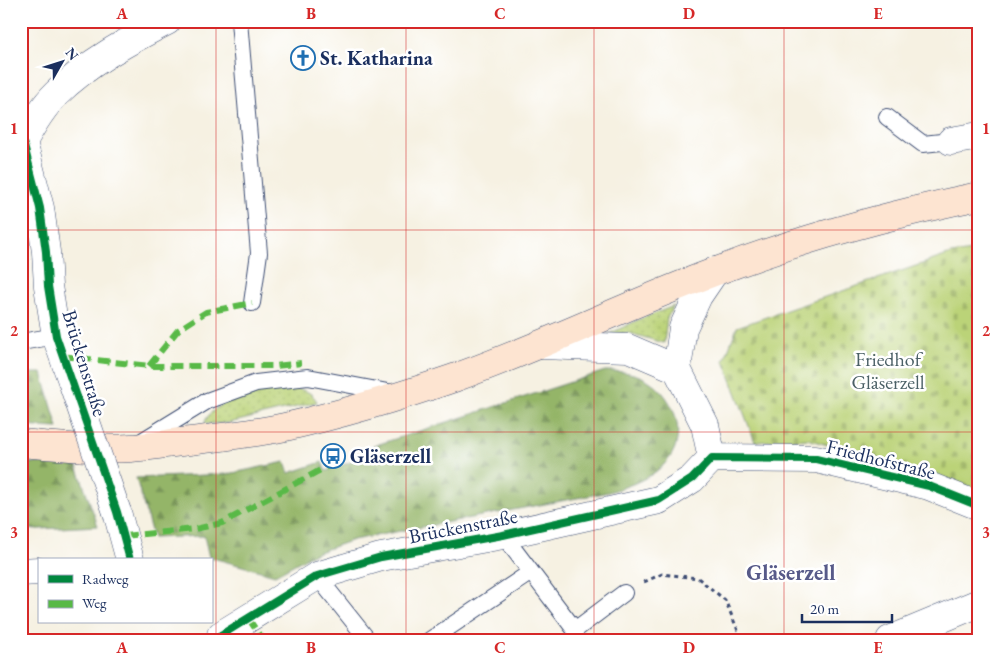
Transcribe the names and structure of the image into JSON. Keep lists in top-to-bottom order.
{
  "streets": {
    "street": ["Brückenstraße", "Friedhofstraße"]
  },
  "crossings": [
    ["Brückenstraße", "Friedhofstraße"]
  ],
  "districts": ["Gläserzell"],
  "parks": ["Friedhof Gläserzell"],
  "places": {
    "church": ["St. Katharina"],
    "bus stop": ["Gläserzell"]
  },
  "legend": ["Radweg", "Weg"],
  "scale_bar": "20 m",
  "north": "top right",
  "grid": {
    "columns": [
      "A",
      "B",
      "C",
      "D",
      "E"
    ],
    "rows": ["1", "2", "3"]
  }
}
